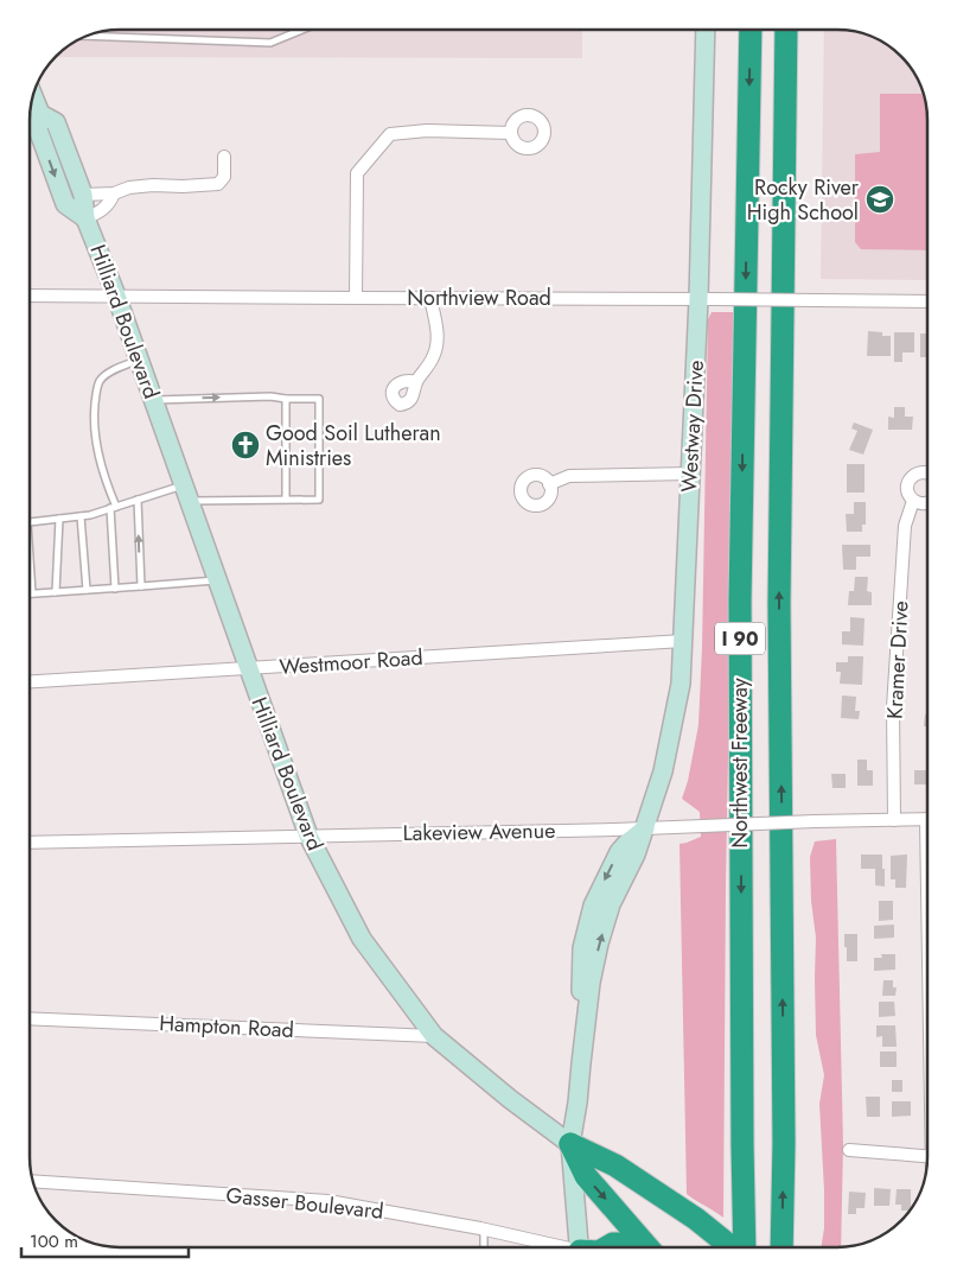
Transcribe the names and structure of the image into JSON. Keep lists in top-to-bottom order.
{
  "streets": {
    "highway": ["I 90", "Northwest Freeway"],
    "main road": ["Hilliard Boulevard", "Westway Drive"],
    "street": [
      "Northview Road",
      "Kramer Drive",
      "Westmoor Road",
      "Lakeview Avenue",
      "Hampton Road",
      "Gasser Boulevard"
    ]
  },
  "crossings": [
    ["Northview Road", "Hilliard Boulevard"],
    ["Northview Road", "Westway Drive"],
    ["Hilliard Boulevard", "Westway Drive"],
    ["Hilliard Boulevard", "Westmoor Road"],
    ["Hilliard Boulevard", "Lakeview Avenue"],
    ["Hilliard Boulevard", "Hampton Road"],
    ["Westway Drive", "Westmoor Road"],
    ["Westway Drive", "Lakeview Avenue"],
    ["Kramer Drive", "Lakeview Avenue"]
  ],
  "places": {
    "school or university": ["Rocky River High School"],
    "church": ["Good Soil Lutheran Ministries"]
  },
  "scale_bar": "100 m"
}
